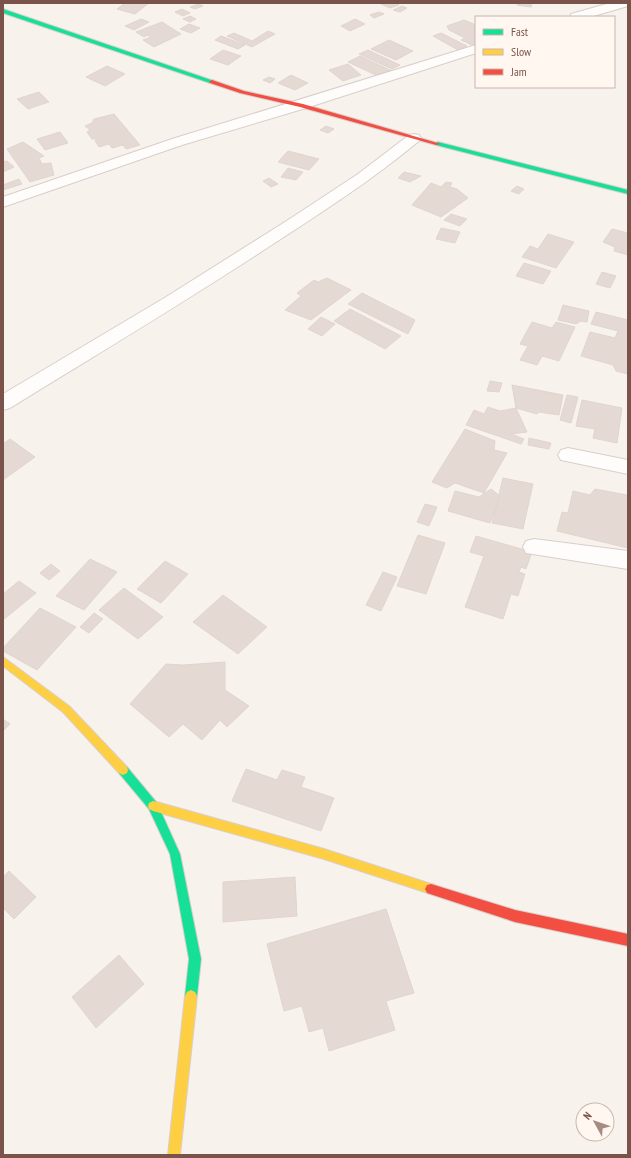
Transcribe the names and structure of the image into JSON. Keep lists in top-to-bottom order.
{
  "legend": ["Fast", "Slow", "Jam"],
  "north": "top left"
}
